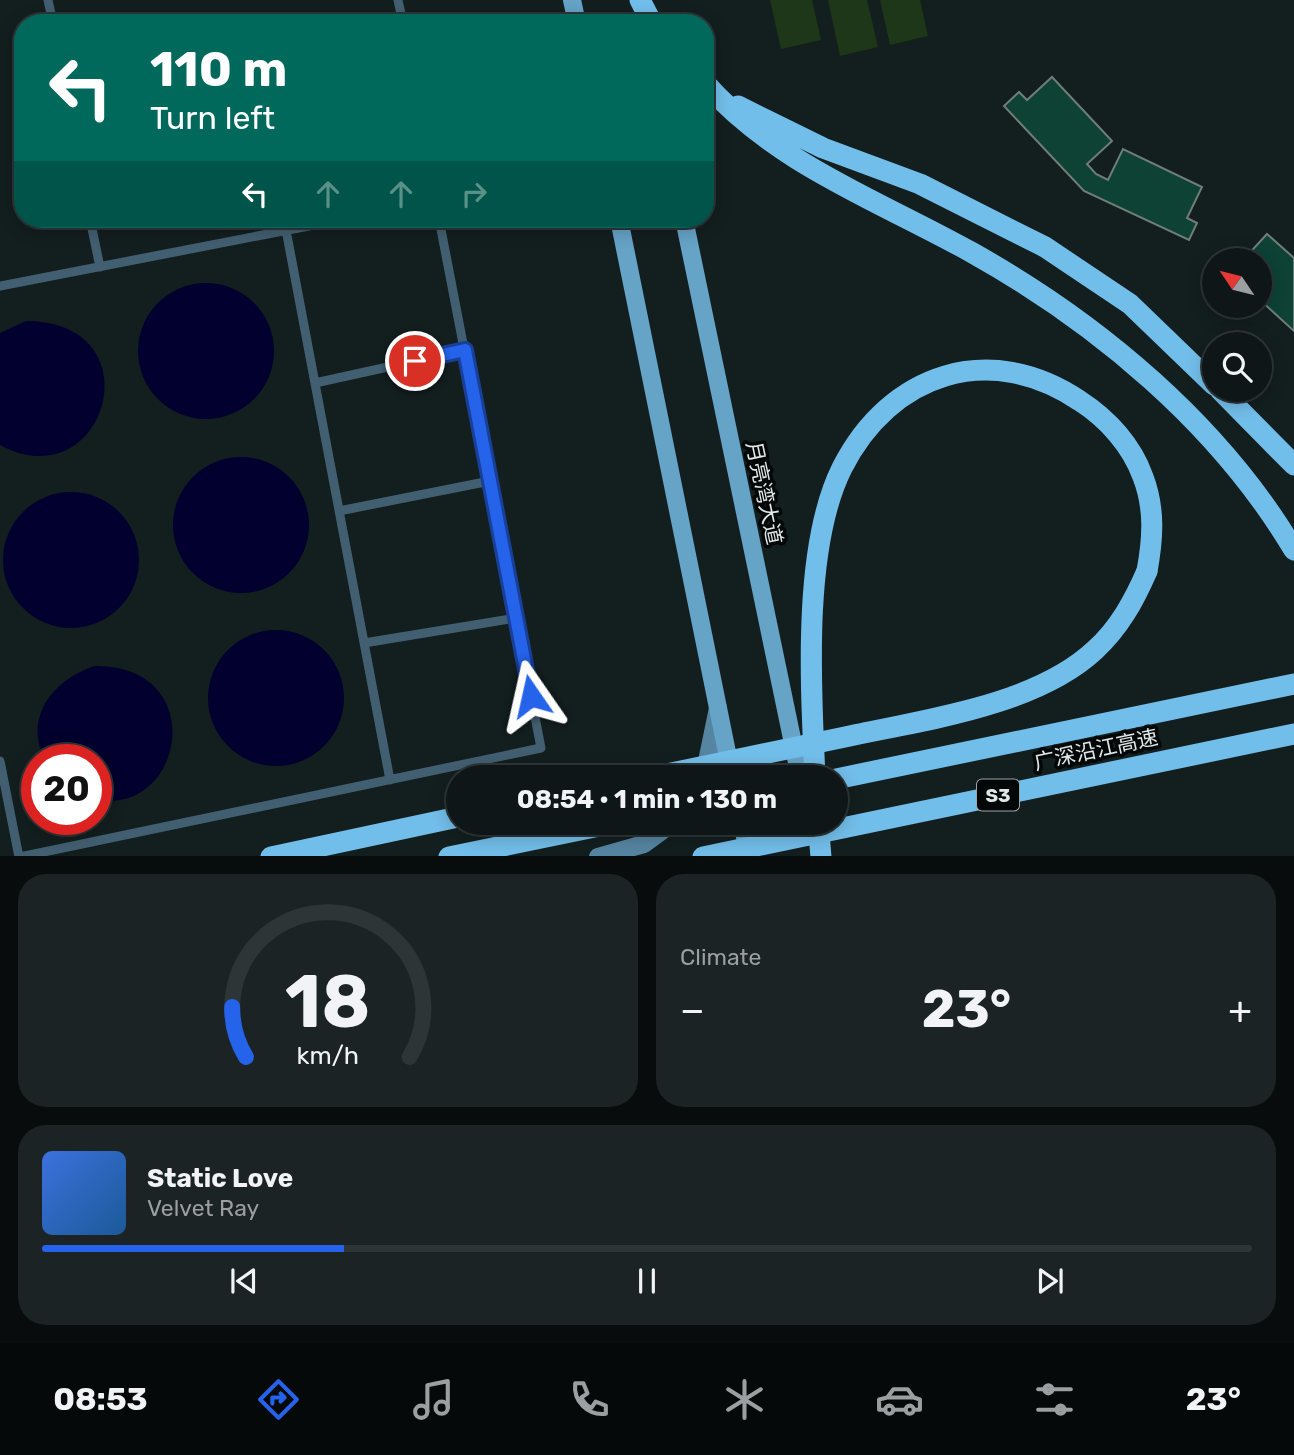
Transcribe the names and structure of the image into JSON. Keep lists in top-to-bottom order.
{
  "streets": {
    "highway": ["广深沿江高速", "S3"],
    "main road": ["月亮湾大道"]
  },
  "north": "top left",
  "page": {
    "turn": ["110 m", "Turn left"],
    "limit": "20",
    "trip": "08:54 · 1 min · 130 m",
    "tile": "Climate",
    "heat": ["−", "23°", "+"],
    "song": ["Static Love", "Velvet Ray"],
    "tabs": ["08:53", "23°"],
    "gauge": ["18", "km/h"]
  }
}
